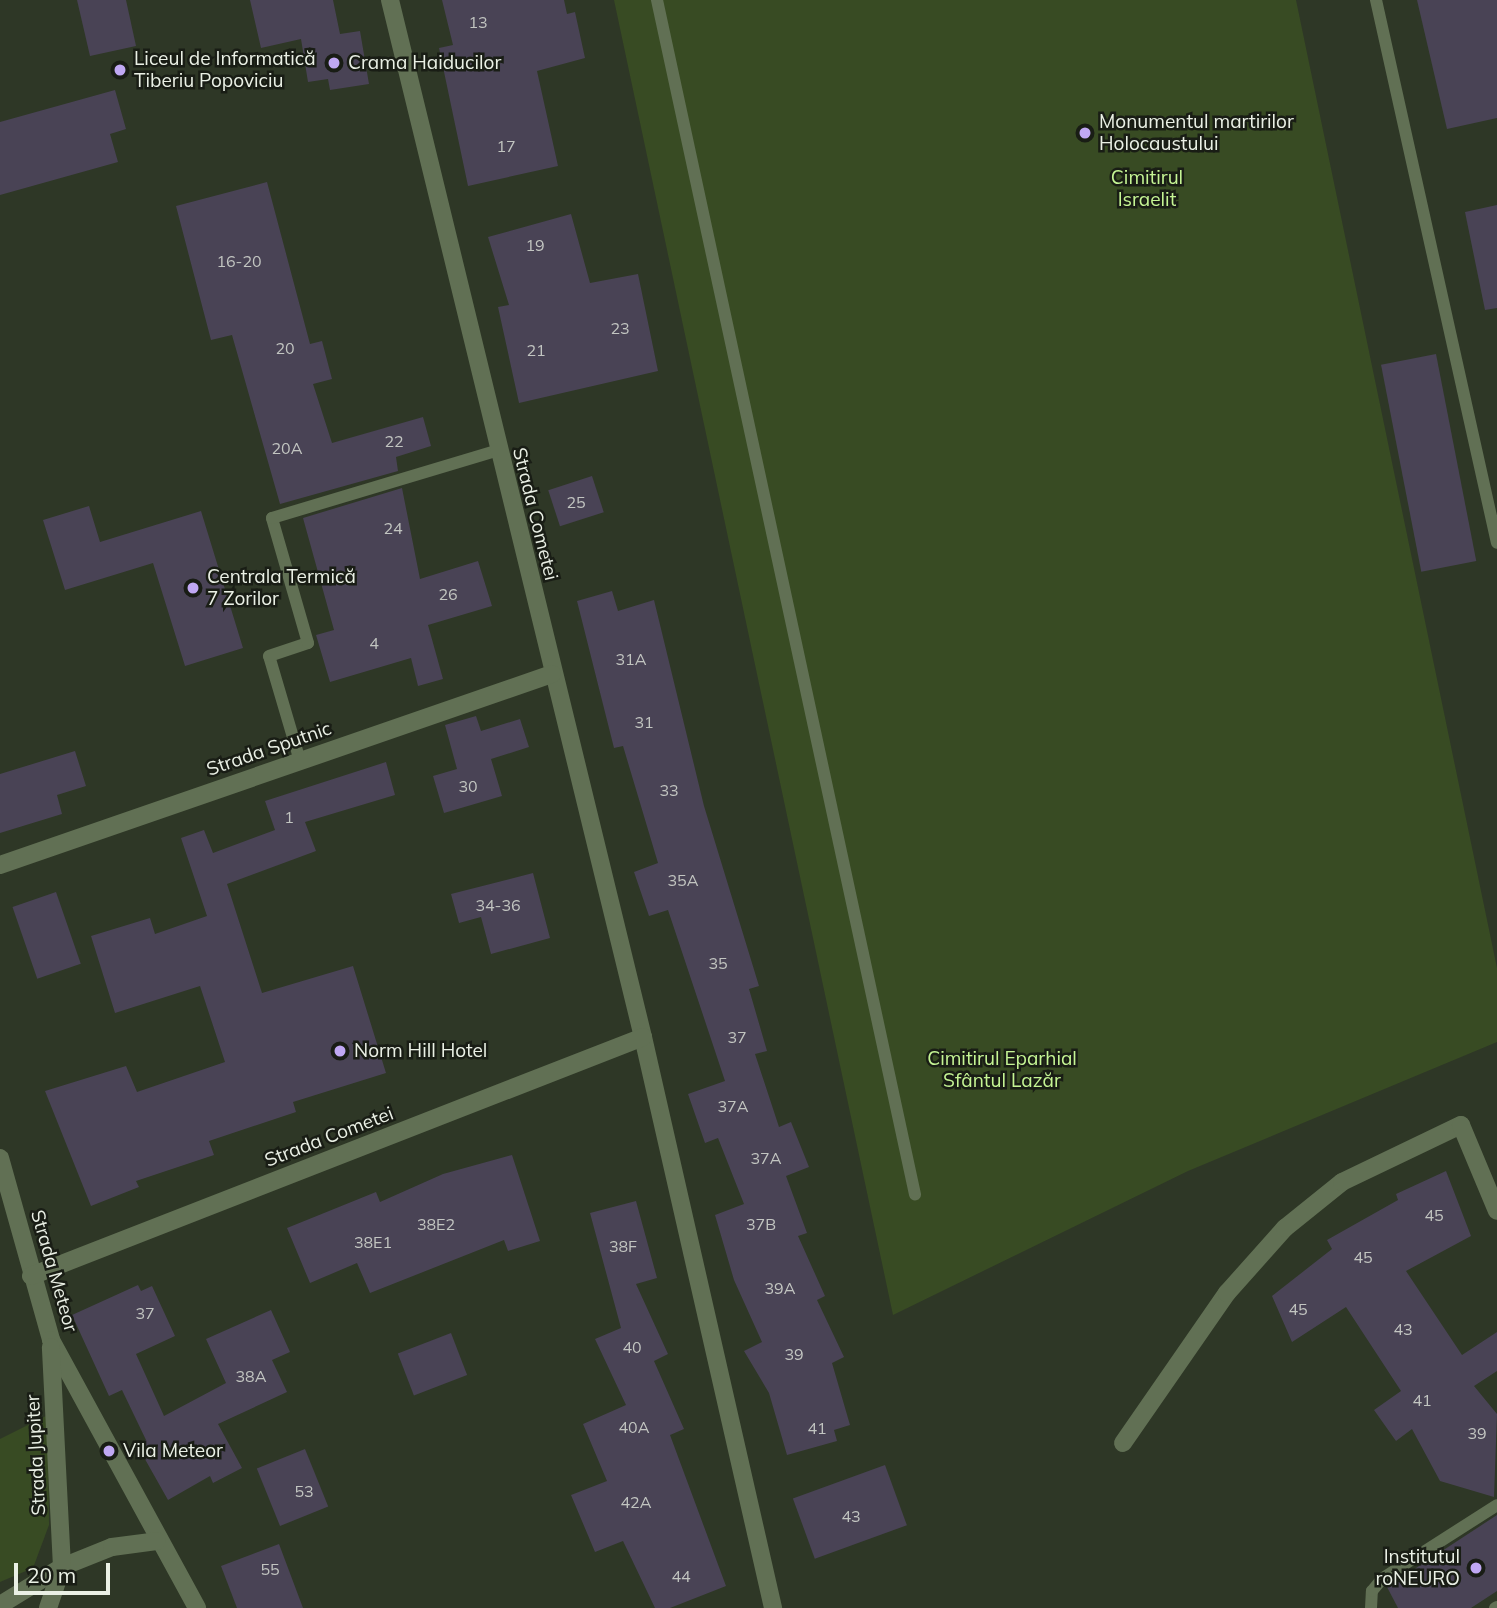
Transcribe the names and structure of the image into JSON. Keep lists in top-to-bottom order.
{
  "streets": {
    "street": [
      "Strada Cometei",
      "Strada Sputnic",
      "Strada Meteor",
      "Strada Jupiter"
    ]
  },
  "crossings": [
    ["Strada Cometei", "Strada Sputnic"],
    ["Strada Cometei", "Strada Meteor"],
    ["Strada Meteor", "Strada Jupiter"]
  ],
  "parks": ["Cimitirul Israelit", "Cimitirul Eparhial Sfântul Lazăr"],
  "places": [
    "Crama Haiducilor",
    "Liceul de Informatică Tiberiu Popoviciu",
    "Monumentul martirilor Holocaustului",
    "Centrala Termică 7 Zorilor",
    "Norm Hill Hotel",
    "Vila Meteor",
    "Institutul roNEURO"
  ],
  "house_numbers": [
    "13",
    "17",
    "19",
    "16-20",
    "23",
    "20",
    "21",
    "22",
    "20A",
    "25",
    "24",
    "26",
    "4",
    "31A",
    "31",
    "30",
    "33",
    "1",
    "35A",
    "34-36",
    "35",
    "37",
    "37A",
    "37A",
    "45",
    "38E2",
    "37B",
    "38E1",
    "38F",
    "45",
    "39A",
    "45",
    "37",
    "43",
    "40",
    "39",
    "38A",
    "41",
    "40A",
    "41",
    "39",
    "53",
    "42A",
    "43",
    "55",
    "44"
  ],
  "scale_bar": "20 m"
}
